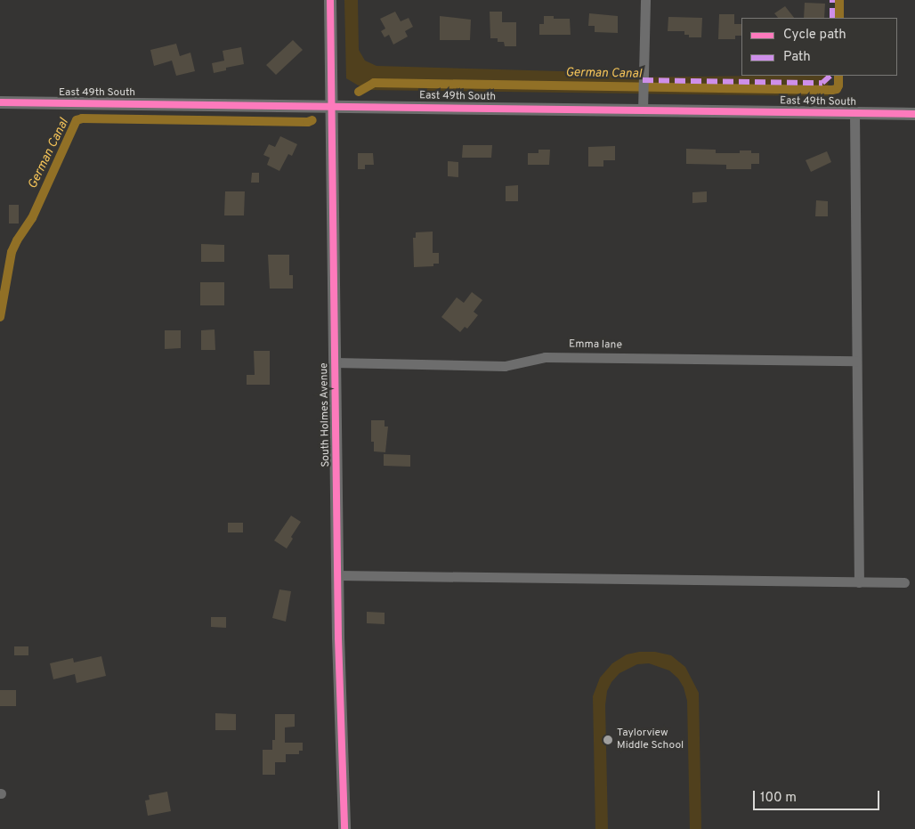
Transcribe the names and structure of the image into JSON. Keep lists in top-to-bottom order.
{
  "streets": {
    "street": ["East 49th South", "Emma lane", "South Holmes Avenue"]
  },
  "crossings": [
    ["East 49th South", "South Holmes Avenue"],
    ["Emma lane", "South Holmes Avenue"]
  ],
  "water": ["German Canal"],
  "places": ["Taylorview Middle School"],
  "legend": ["Cycle path", "Path"],
  "scale_bar": "100 m"
}
